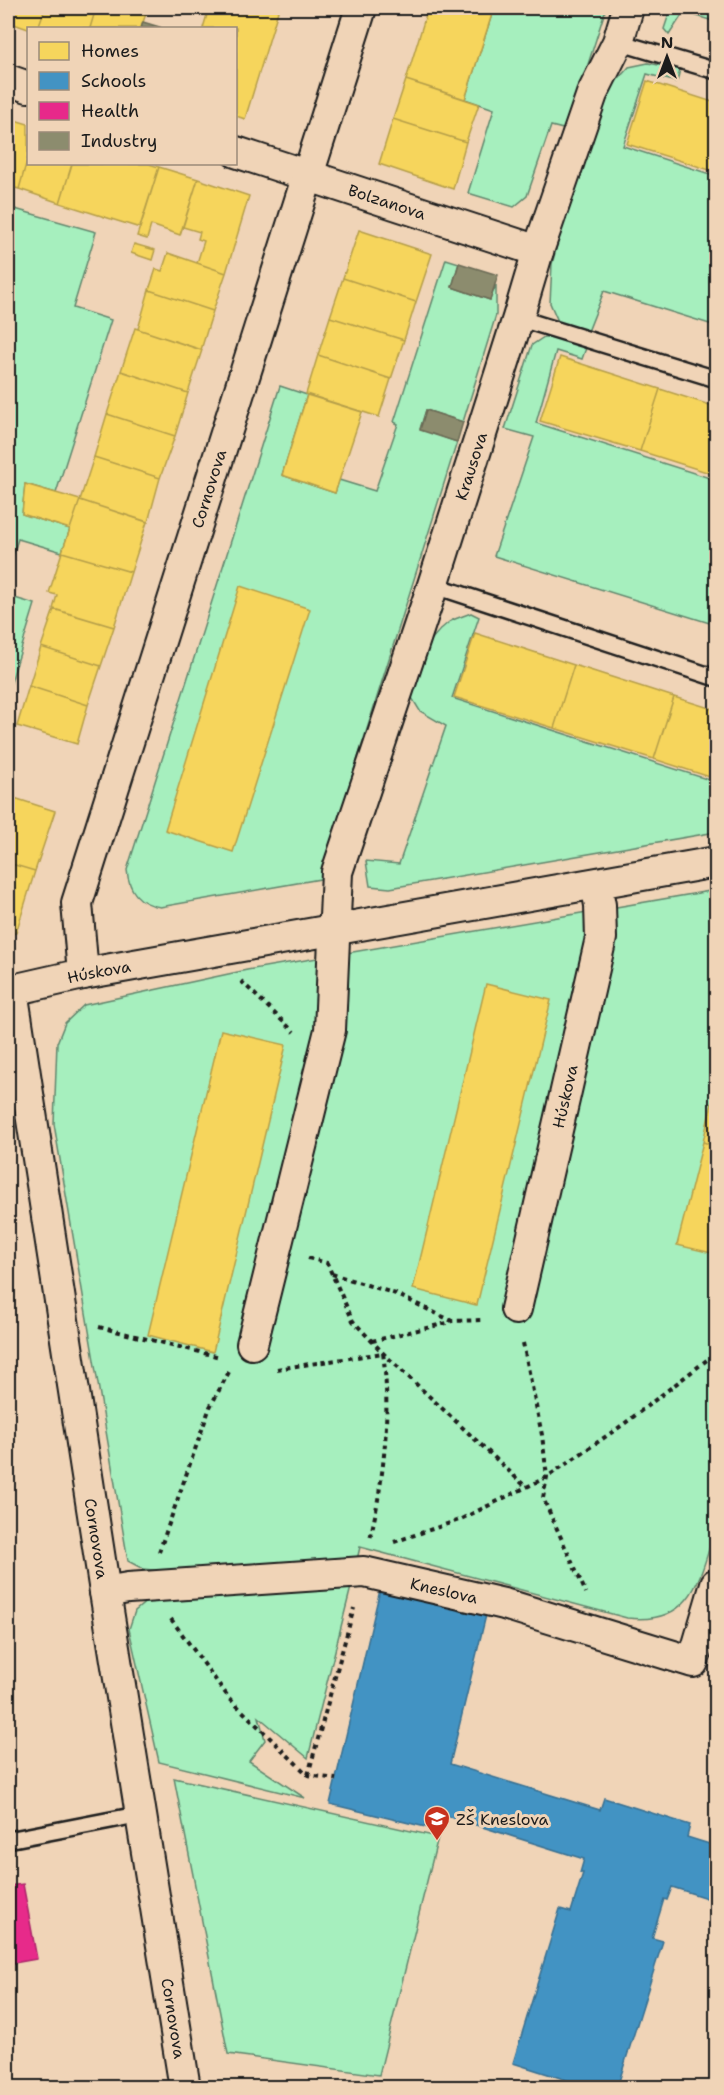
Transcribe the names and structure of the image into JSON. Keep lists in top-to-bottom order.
{
  "streets": {
    "street": [
      "Bolzanova",
      "Krausova",
      "Cornovova",
      "Húskova",
      "Kneslova"
    ]
  },
  "crossings": [
    ["Bolzanova", "Krausova"],
    ["Bolzanova", "Cornovova"],
    ["Krausova", "Húskova"],
    ["Cornovova", "Húskova"],
    ["Cornovova", "Kneslova"]
  ],
  "places": {
    "school or university": ["ZŠ Kneslova"]
  },
  "legend": [
    "Homes",
    "Schools",
    "Health",
    "Industry"
  ],
  "north": "top"
}
